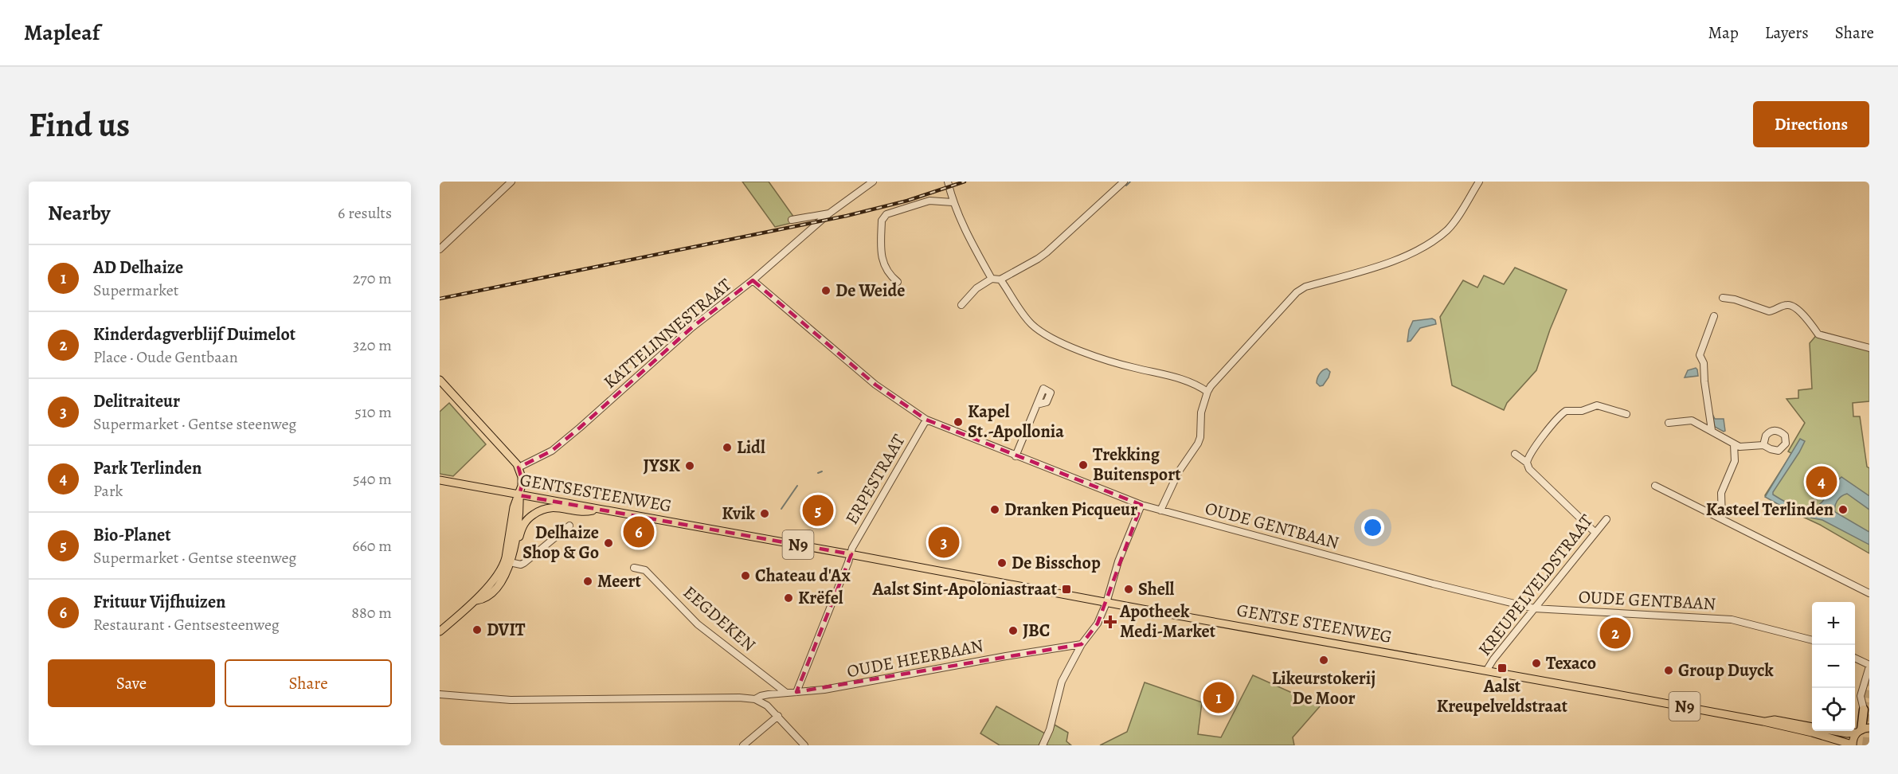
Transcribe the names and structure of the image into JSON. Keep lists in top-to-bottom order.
{
  "streets": {
    "main road": ["GENTSESTEENWEG", "N9", "GENTSE STEENWEG"],
    "street": [
      "KATTELINNESTRAAT",
      "ERPESTRAAT",
      "OUDE GENTBAAN",
      "KREUPELVELDSTRAAT",
      "EEGDEKEN",
      "OUDE HEERBAAN"
    ]
  },
  "crossings": [
    ["KATTELINNESTRAAT", "OUDE GENTBAAN"],
    ["ERPESTRAAT", "OUDE GENTBAAN"],
    ["ERPESTRAAT", "GENTSE STEENWEG"],
    ["ERPESTRAAT", "OUDE HEERBAAN"],
    ["GENTSESTEENWEG", "GENTSE STEENWEG"],
    ["OUDE GENTBAAN", "KREUPELVELDSTRAAT"],
    ["KREUPELVELDSTRAAT", "GENTSE STEENWEG"],
    ["EEGDEKEN", "OUDE HEERBAAN"]
  ],
  "places": {
    "other": [
      "De Weide",
      "Kapel St.-Apollonia",
      "Lidl",
      "Trekking Buitensport",
      "JYSK",
      "Dranken Picqueur",
      "Kasteel Terlinden",
      "Kvik",
      "Delhaize Shop & Go",
      "De Bisschop",
      "Chateau d'Ax",
      "Meert",
      "Shell",
      "Krëfel",
      "DVIT",
      "JBC",
      "Likeurstokerij De Moor",
      "Texaco",
      "Group Duyck"
    ],
    "transit": ["Aalst Sint-Apoloniastraat", "Aalst Kreupelveldstraat"],
    "health": ["Apotheek Medi-Market"]
  },
  "page": {
    "header": "Mapleaf",
    "nav": ["Map", "Layers", "Share"],
    "buttons": [
      "Directions",
      ["Save", "Share"]
    ],
    "title": "Find us",
    "heading": ["Nearby", "6 results"],
    "list": [
      {
        "mark": "1",
        "name": "AD Delhaize",
        "note": "Supermarket",
        "value": "270 m"
      },
      {
        "mark": "2",
        "name": "Kinderdagverblijf Duimelot",
        "note": "Place · Oude Gentbaan",
        "value": "320 m"
      },
      {
        "mark": "3",
        "name": "Delitraiteur",
        "note": "Supermarket · Gentse steenweg",
        "value": "510 m"
      },
      {
        "mark": "4",
        "name": "Park Terlinden",
        "note": "Park",
        "value": "540 m"
      },
      {
        "mark": "5",
        "name": "Bio-Planet",
        "note": "Supermarket · Gentse steenweg",
        "value": "660 m"
      },
      {
        "mark": "6",
        "name": "Frituur Vijfhuizen",
        "note": "Restaurant · Gentsesteenweg",
        "value": "880 m"
      }
    ],
    "pins": [
      "4",
      "5",
      "6",
      "3",
      "2",
      "1"
    ],
    "map_buttons": ["+", "−"]
  }
}
